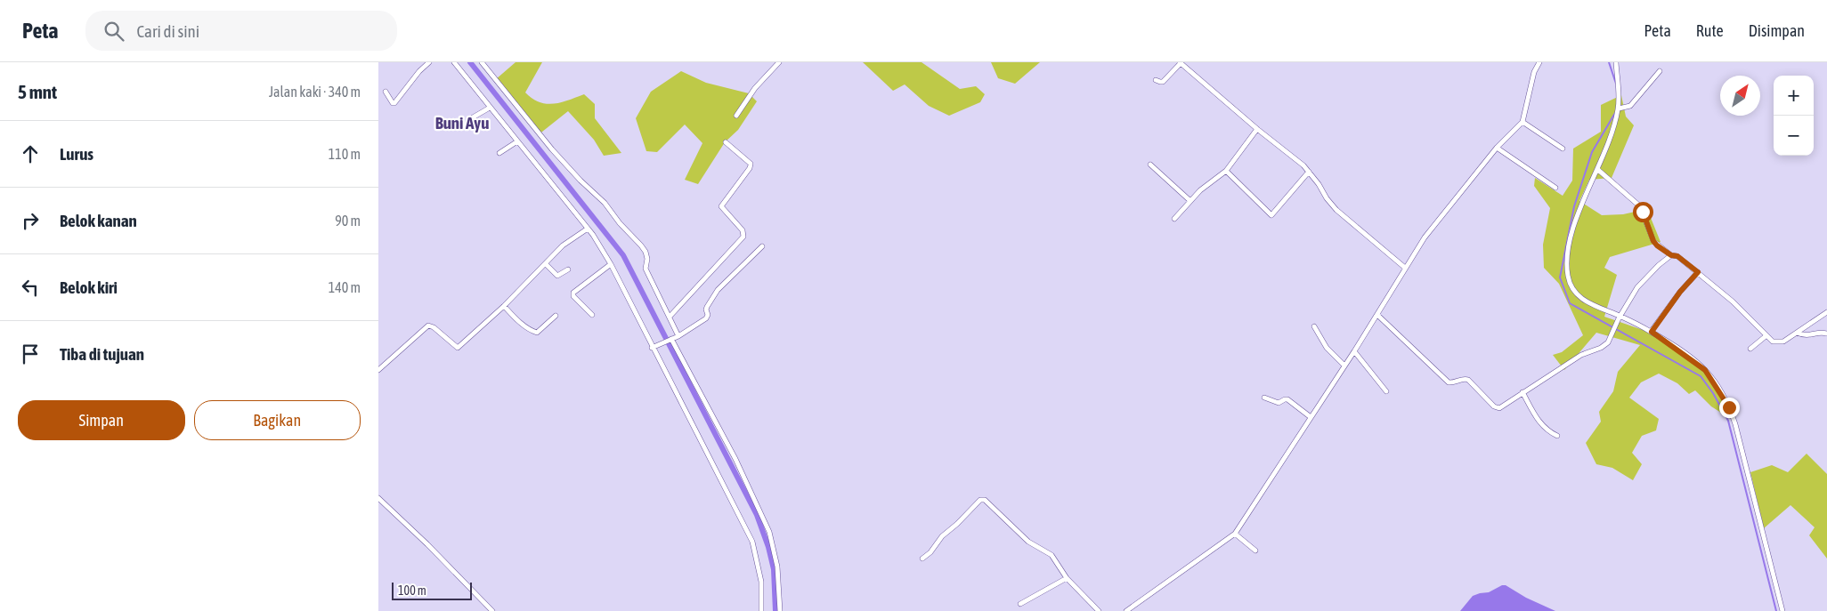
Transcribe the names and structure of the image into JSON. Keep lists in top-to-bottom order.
{
  "districts": ["Buni Ayu"],
  "scale_bar": "100 m",
  "north": "top right",
  "page": {
    "header": "Peta",
    "search": "Cari di sini",
    "nav": ["Peta", "Rute", "Disimpan"],
    "heading": ["5 mnt", "Jalan kaki · 340 m"],
    "map_buttons": ["+", "−"],
    "list": [
      ["Lurus", "110 m"],
      ["Belok kanan", "90 m"],
      ["Belok kiri", "140 m"],
      "Tiba di tujuan"
    ],
    "buttons": ["Simpan", "Bagikan"],
    "scale": "100 m"
  }
}
